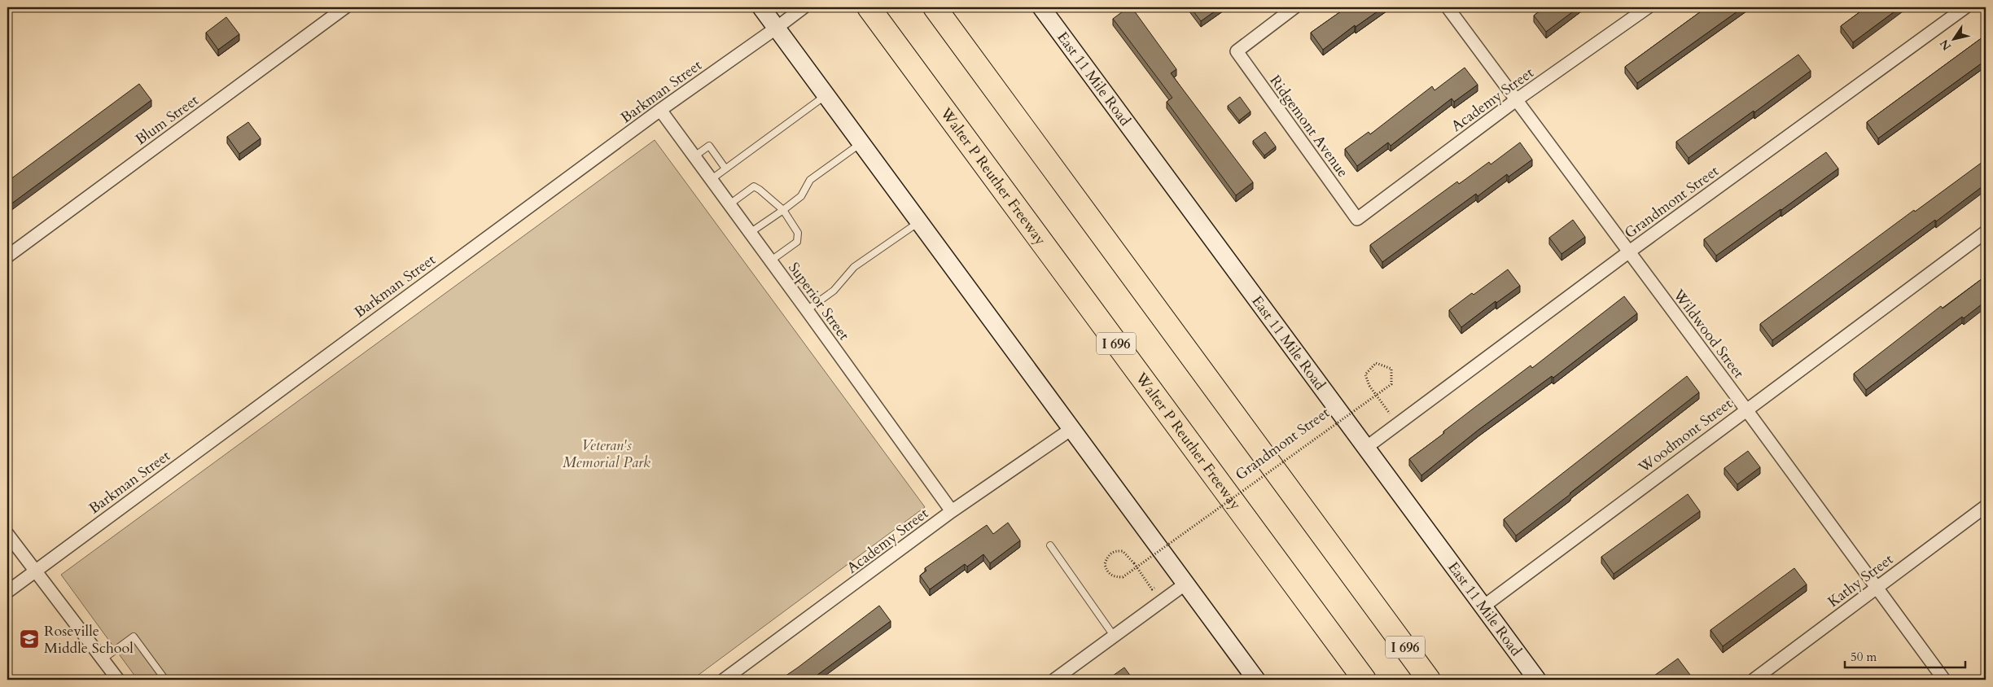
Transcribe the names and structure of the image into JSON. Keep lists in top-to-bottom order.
{
  "streets": {
    "highway": ["Walter P Reuther Freeway", "I 696"],
    "main road": ["East 11 Mile Road"],
    "street": [
      "Barkman Street",
      "Academy Street",
      "Blum Street",
      "Ridgemont Avenue",
      "Grandmont Street",
      "Superior Street",
      "Wildwood Street",
      "Woodmont Street",
      "Kathy Street"
    ]
  },
  "crossings": [
    ["East 11 Mile Road", "Grandmont Street"],
    ["East 11 Mile Road", "Woodmont Street"],
    ["Barkman Street", "Superior Street"],
    ["Academy Street", "Ridgemont Avenue"],
    ["Academy Street", "Superior Street"],
    ["Academy Street", "Wildwood Street"],
    ["Grandmont Street", "Wildwood Street"],
    ["Wildwood Street", "Woodmont Street"],
    ["Wildwood Street", "Kathy Street"]
  ],
  "parks": ["Veteran's Memorial Park"],
  "places": {
    "school or university": ["Roseville Middle School"]
  },
  "scale_bar": "50 m",
  "north": "bottom left"
}
